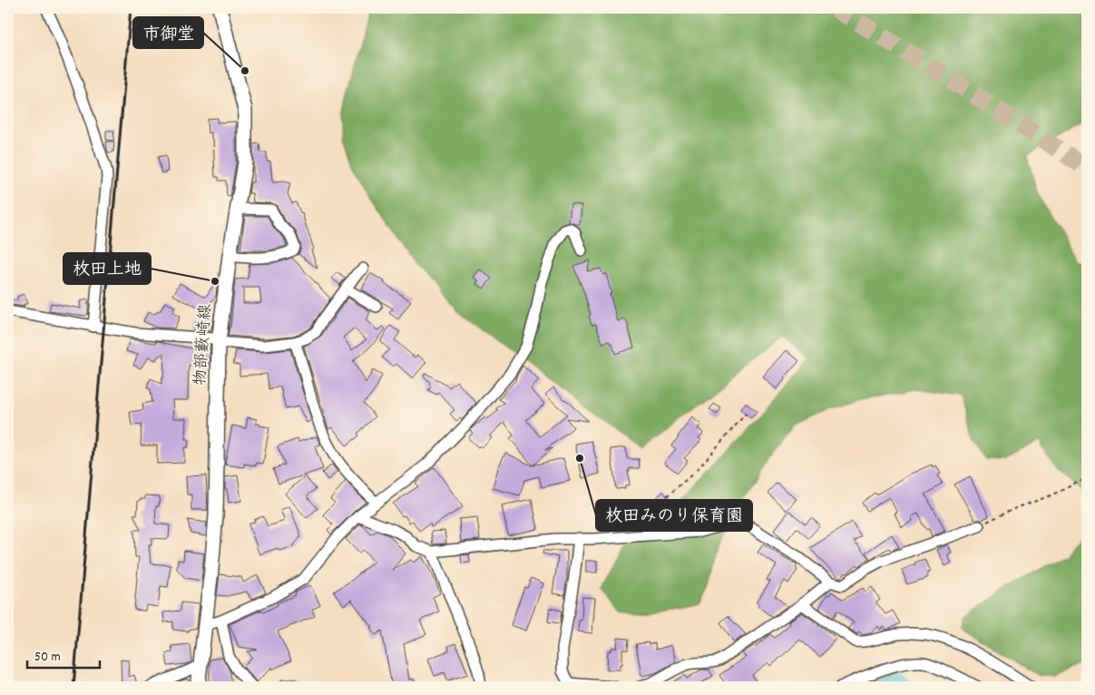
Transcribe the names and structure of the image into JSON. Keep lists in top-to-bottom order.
{
  "streets": {
    "main road": ["物部藪崎線"]
  },
  "places": ["市御堂", "枚田上地", "枚田みのり保育園"],
  "scale_bar": "50 m"
}
